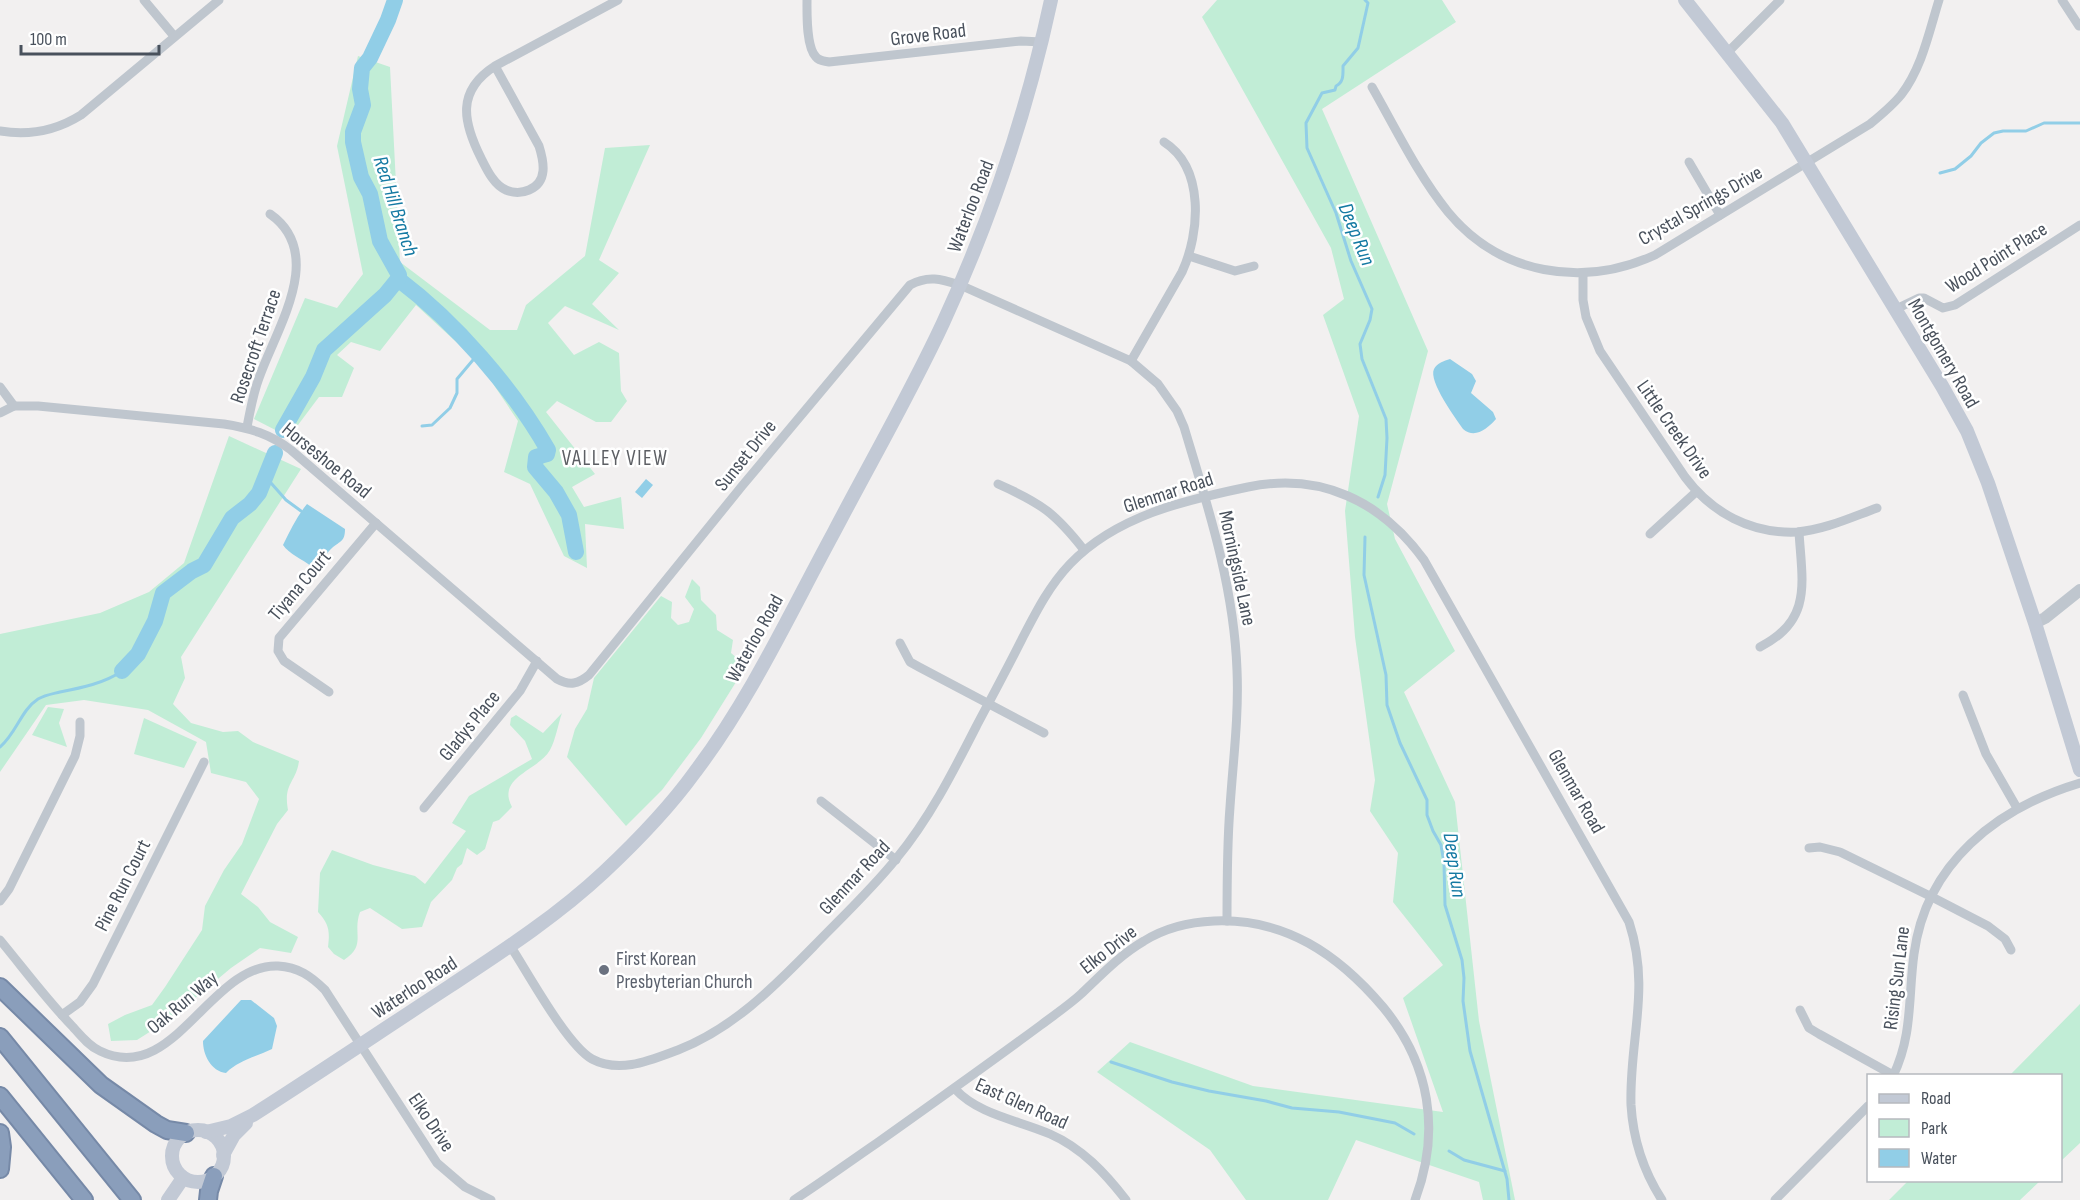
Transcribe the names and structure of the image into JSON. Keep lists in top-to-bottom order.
{
  "streets": {
    "main road": ["Waterloo Road", "Montgomery Road"],
    "street": [
      "Grove Road",
      "Crystal Springs Drive",
      "Wood Point Place",
      "Rosecroft Terrace",
      "Little Creek Drive",
      "Sunset Drive",
      "Horseshoe Road",
      "Glenmar Road",
      "Morningside Lane",
      "Tiyana Court",
      "Gladys Place",
      "Pine Run Court",
      "Elko Drive",
      "Rising Sun Lane",
      "Oak Run Way",
      "East Glen Road"
    ]
  },
  "crossings": [
    ["Grove Road", "Waterloo Road"],
    ["Crystal Springs Drive", "Montgomery Road"],
    ["Crystal Springs Drive", "Little Creek Drive"],
    ["Waterloo Road", "Sunset Drive"],
    ["Waterloo Road", "Glenmar Road"],
    ["Waterloo Road", "Morningside Lane"],
    ["Waterloo Road", "Elko Drive"],
    ["Waterloo Road", "Oak Run Way"],
    ["Wood Point Place", "Montgomery Road"],
    ["Rosecroft Terrace", "Horseshoe Road"],
    ["Sunset Drive", "Horseshoe Road"],
    ["Sunset Drive", "Morningside Lane"],
    ["Horseshoe Road", "Tiyana Court"],
    ["Horseshoe Road", "Gladys Place"],
    ["Glenmar Road", "Morningside Lane"],
    ["Morningside Lane", "Elko Drive"],
    ["Pine Run Court", "Oak Run Way"],
    ["Elko Drive", "Oak Run Way"],
    ["Elko Drive", "East Glen Road"]
  ],
  "districts": ["VALLEY VIEW"],
  "water": ["Red Hill Branch", "Deep Run"],
  "places": ["First Korean Presbyterian Church"],
  "legend": ["Road", "Park", "Water"],
  "scale_bar": "100 m"
}
